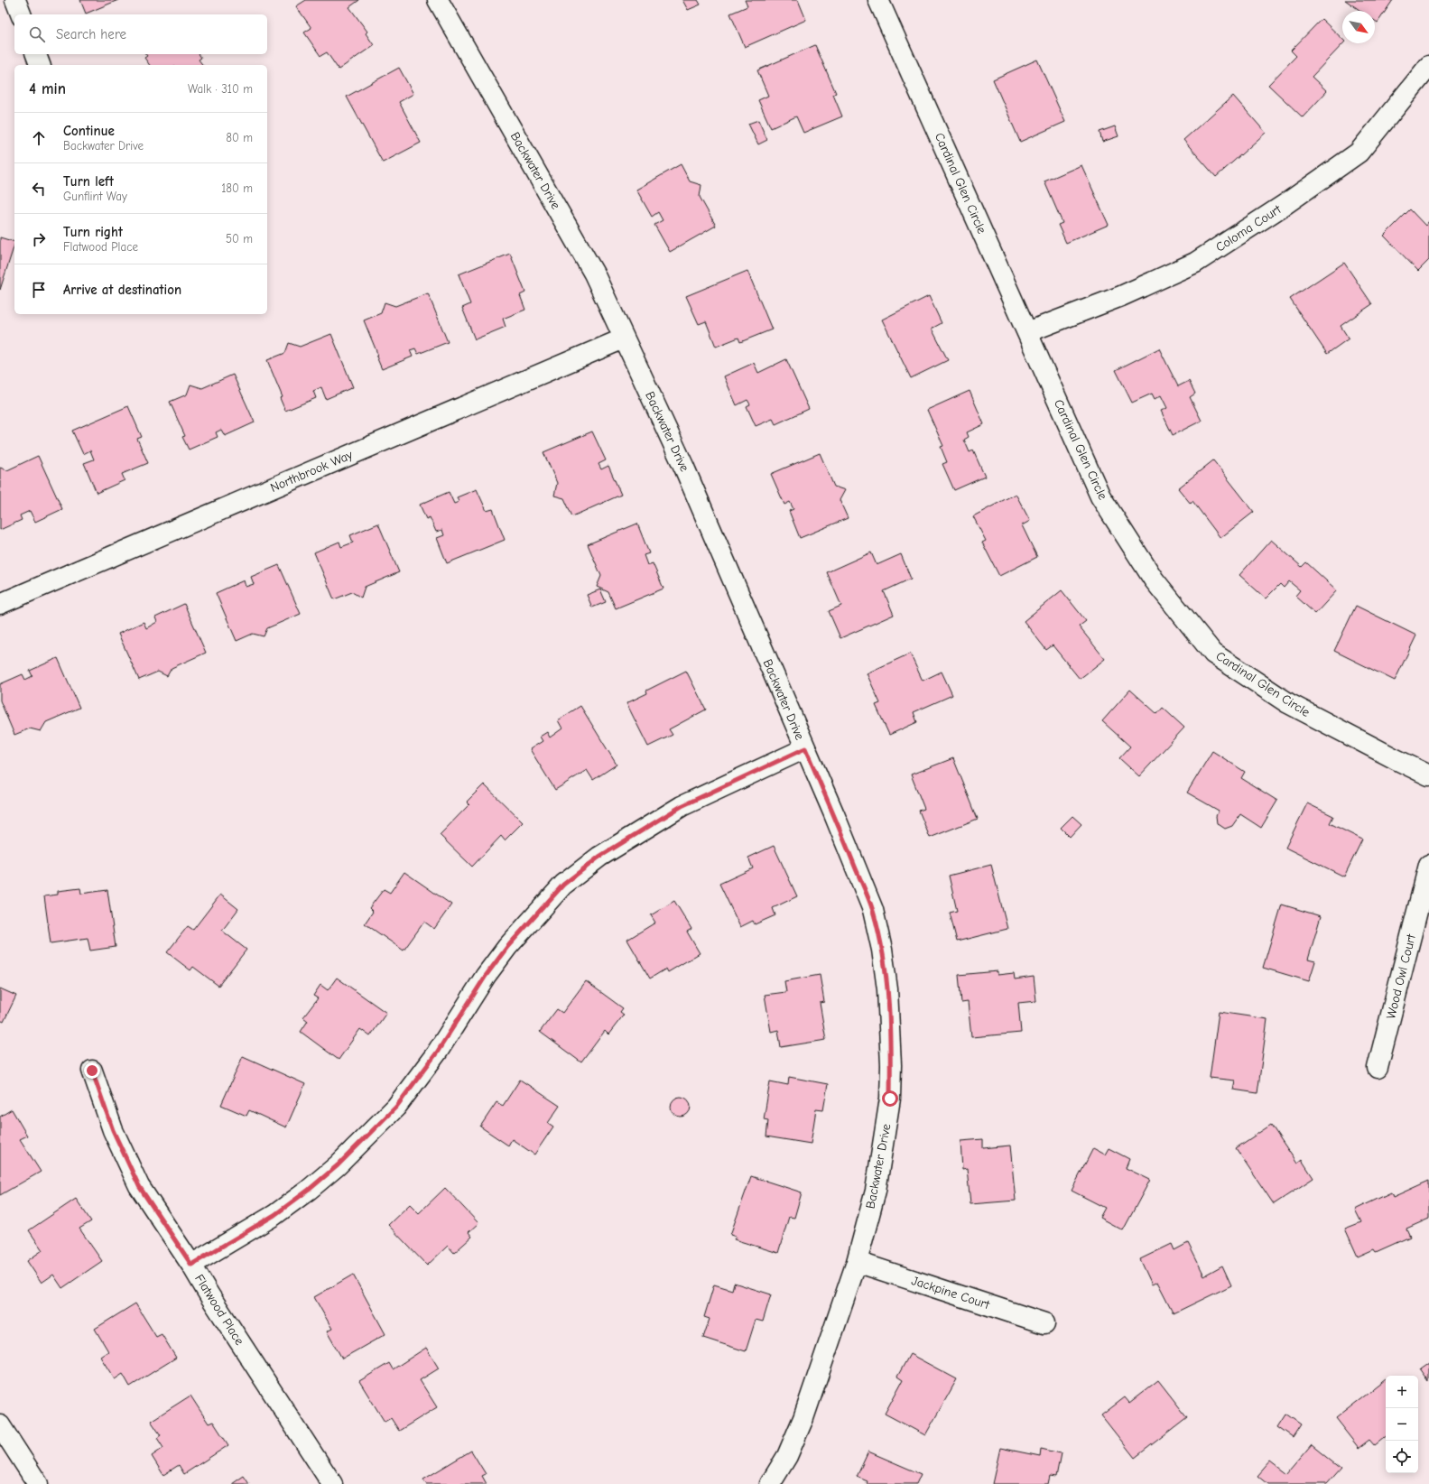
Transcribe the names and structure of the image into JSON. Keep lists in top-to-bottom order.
{
  "streets": {
    "street": [
      "Backwater Drive",
      "Cardinal Glen Circle",
      "Coloma Court",
      "Northbrook Way",
      "Wood Owl Court",
      "Jackpine Court",
      "Flatwood Place"
    ]
  },
  "crossings": [
    ["Backwater Drive", "Northbrook Way"],
    ["Backwater Drive", "Jackpine Court"],
    ["Cardinal Glen Circle", "Coloma Court"]
  ],
  "north": "bottom right",
  "page": {
    "search": "Search here",
    "heading": ["4 min", "Walk · 310 m"],
    "list": [
      ["Continue", "Backwater Drive", "80 m"],
      ["Turn left", "Gunflint Way", "180 m"],
      ["Turn right", "Flatwood Place", "50 m"],
      "Arrive at destination"
    ],
    "map_buttons": ["+", "−"]
  }
}
